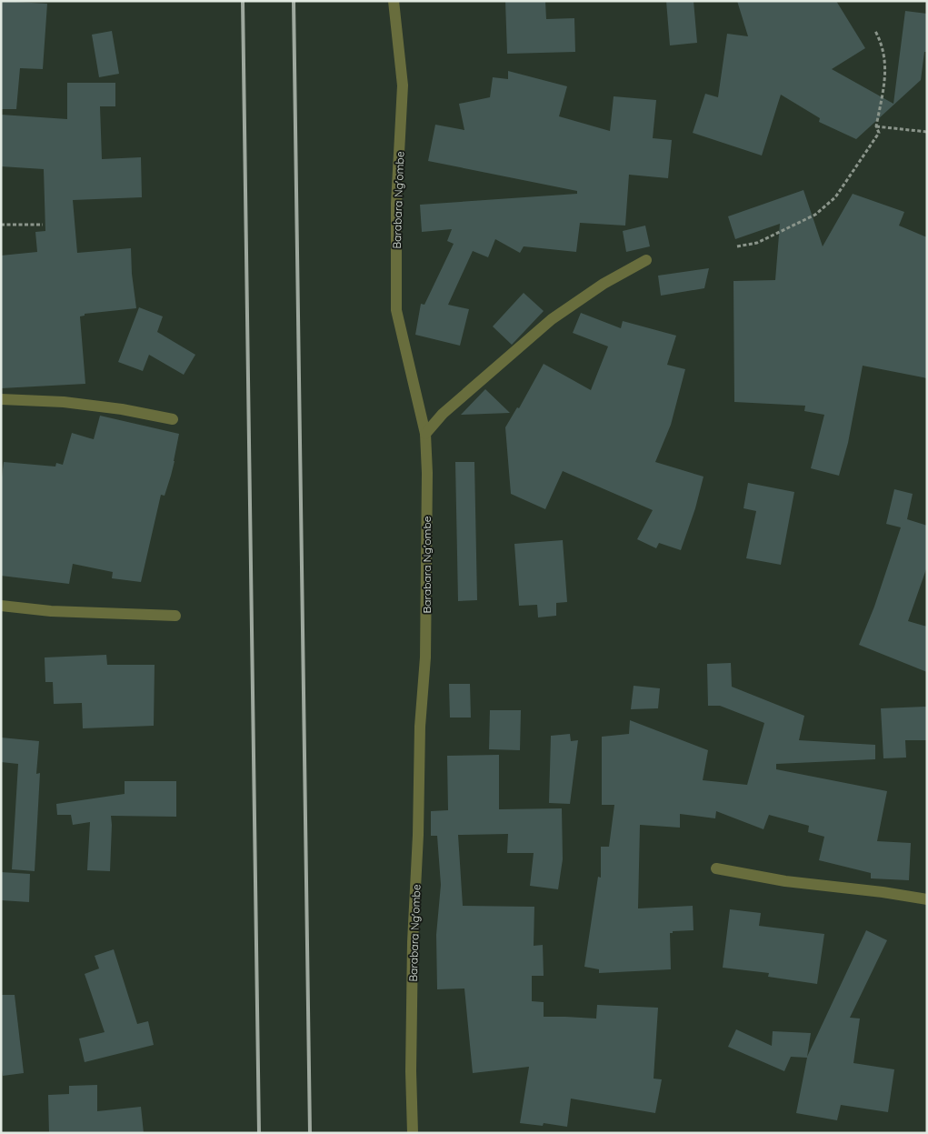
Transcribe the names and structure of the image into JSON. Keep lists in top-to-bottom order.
{
  "streets": {
    "street": ["Barabara Ng'ombe"]
  }
}
